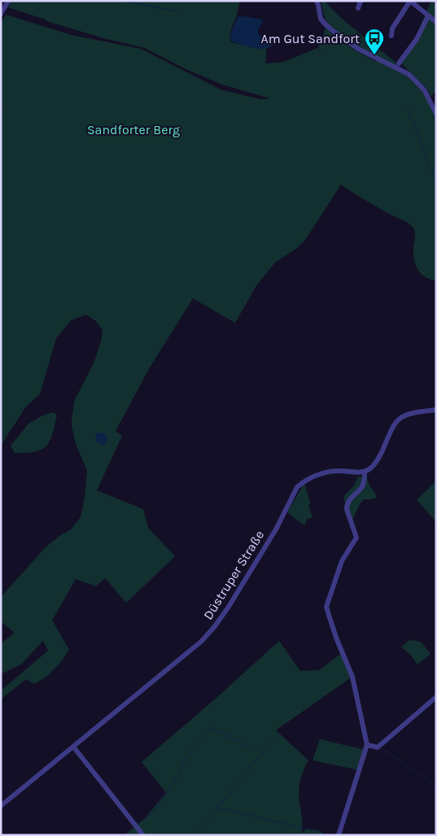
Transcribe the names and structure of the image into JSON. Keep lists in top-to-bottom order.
{
  "streets": {
    "street": ["Düstruper Straße"]
  },
  "parks": ["Sandforter Berg"],
  "places": {
    "bus stop": ["Am Gut Sandfort"]
  }
}
